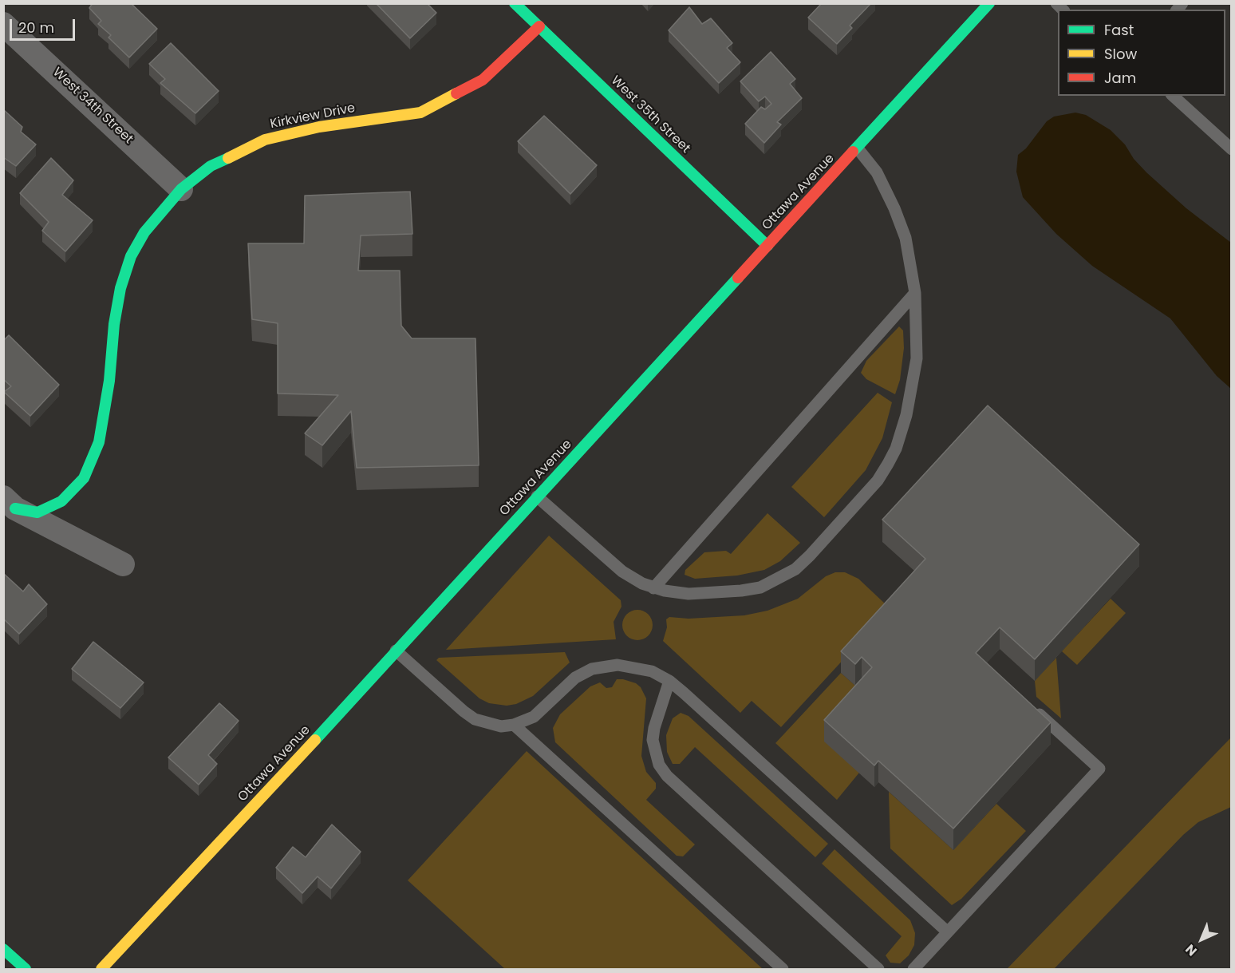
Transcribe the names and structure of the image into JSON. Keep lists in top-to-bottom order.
{
  "streets": {
    "street": [
      "West 34th Street",
      "West 35th Street",
      "Kirkview Drive",
      "Ottawa Avenue"
    ]
  },
  "crossings": [
    ["West 34th Street", "Kirkview Drive"],
    ["West 35th Street", "Kirkview Drive"],
    ["West 35th Street", "Ottawa Avenue"]
  ],
  "legend": ["Fast", "Slow", "Jam"],
  "scale_bar": "20 m",
  "north": "bottom left"
}
